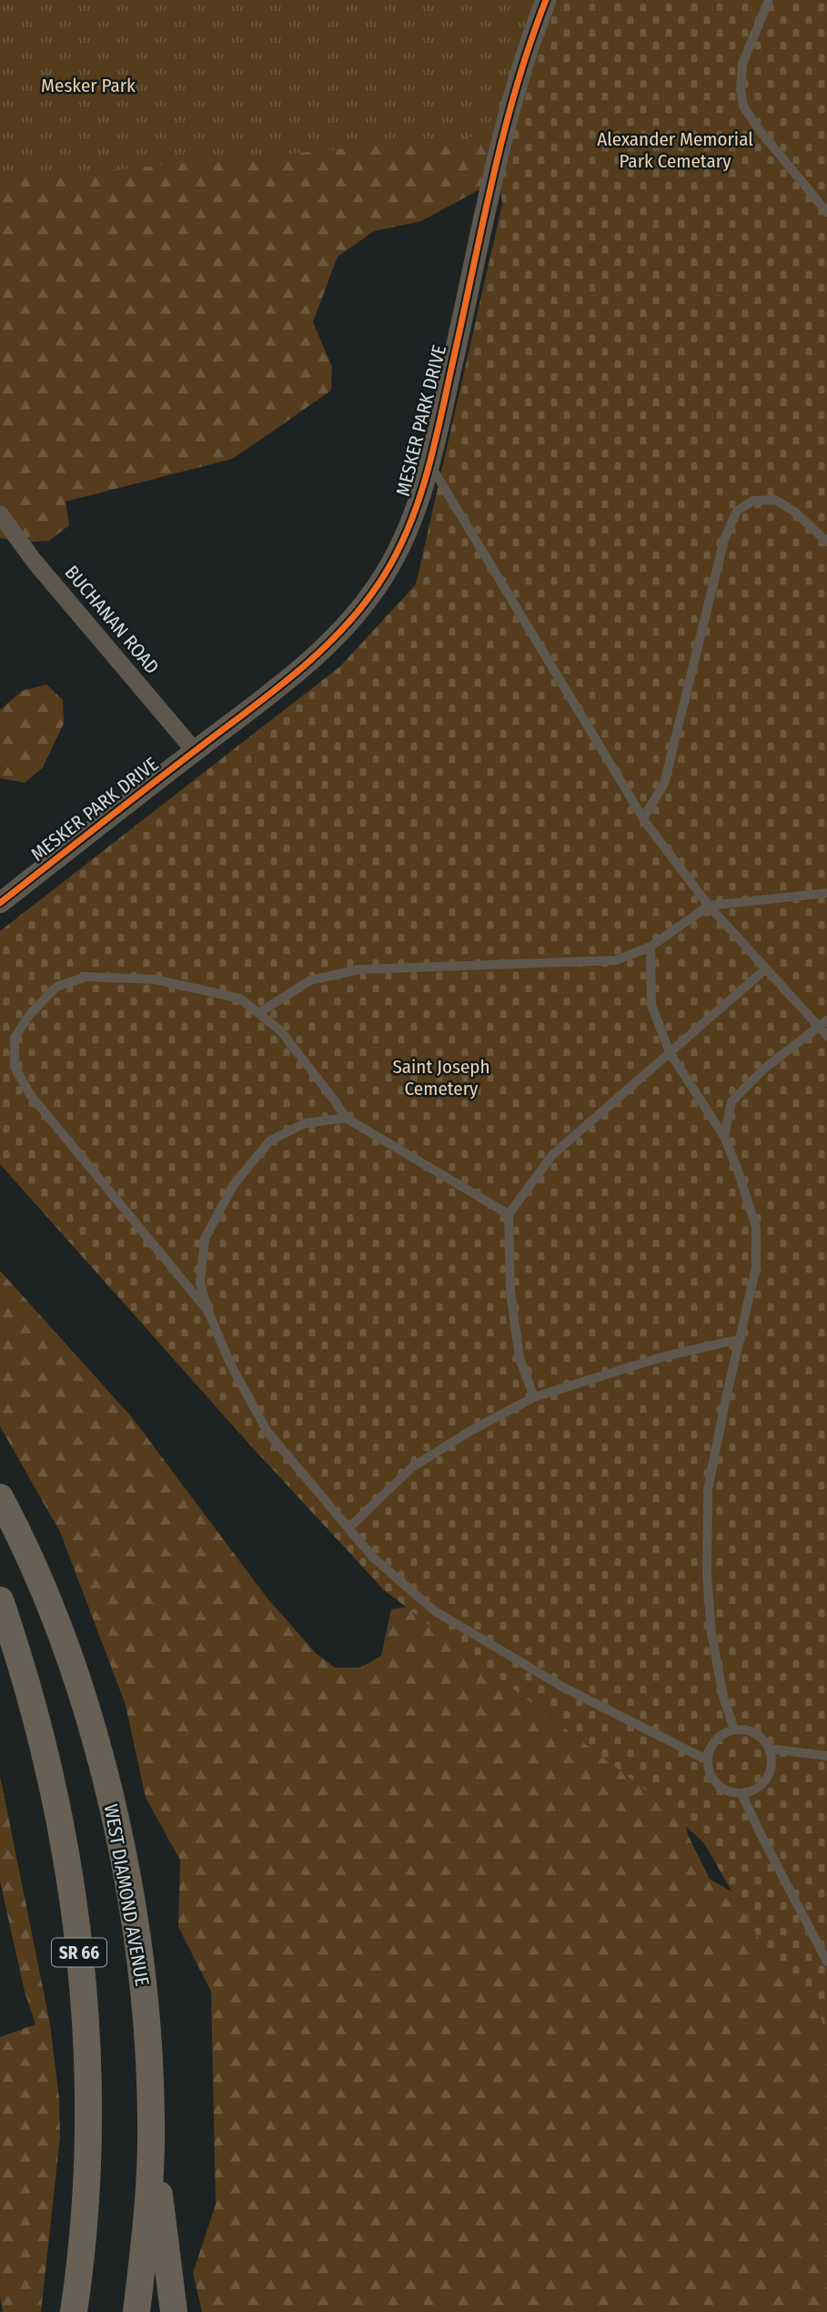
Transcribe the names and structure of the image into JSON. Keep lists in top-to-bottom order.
{
  "streets": {
    "main road": ["WEST DIAMOND AVENUE", "SR 66"],
    "street": ["MESKER PARK DRIVE", "BUCHANAN ROAD"]
  },
  "crossings": [
    ["MESKER PARK DRIVE", "BUCHANAN ROAD"]
  ],
  "parks": ["Mesker Park", "Alexander Memorial Park Cemetary", "Saint Joseph Cemetery"]
}
